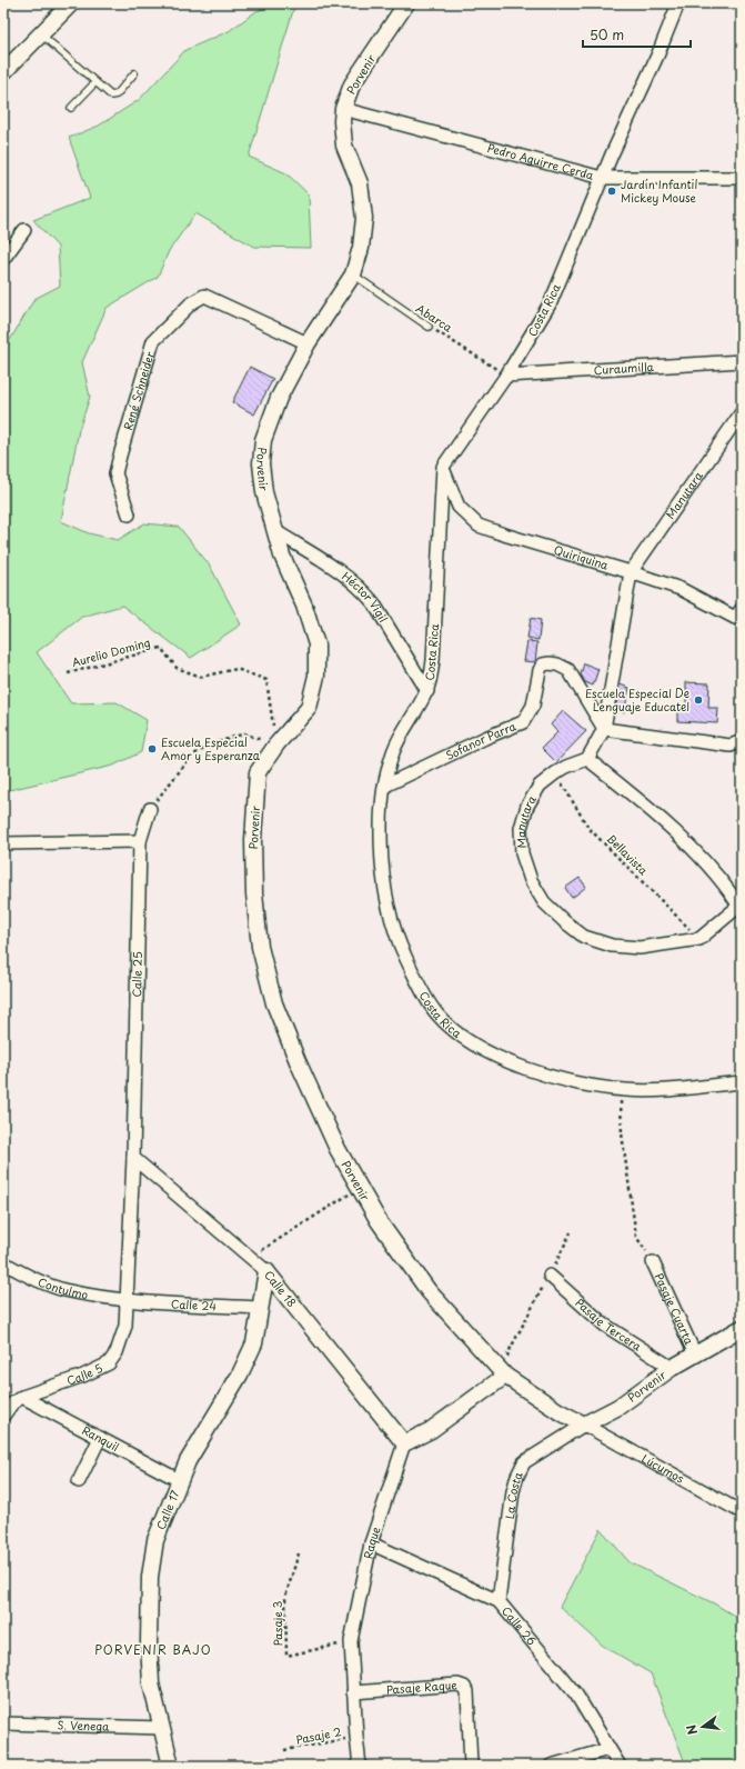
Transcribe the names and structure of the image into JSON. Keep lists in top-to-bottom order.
{
  "streets": {
    "street": [
      "Porvenir",
      "Pedro Aguirre Cerda",
      "Costa Rica",
      "Curaumilla",
      "René Schneider",
      "Manutara",
      "Quiriquina",
      "Héctor Vigil",
      "Sofanor Parra",
      "Calle 25",
      "Contulmo",
      "Calle 18",
      "Calle 24",
      "Pasaje Cuarta",
      "Pasaje Tercera",
      "Calle 5",
      "Ranquil",
      "Lúcumos",
      "La Costa",
      "Calle 17",
      "Raque",
      "Calle 26",
      "Pasaje Raque",
      "S. Venega"
    ],
    "lane": ["Abarca"],
    "path": [
      "Aurelio Doming",
      "Bellavista",
      "Pasaje 3",
      "Pasaje 2"
    ]
  },
  "crossings": [
    ["Porvenir", "Pedro Aguirre Cerda"],
    ["Porvenir", "Abarca"],
    ["Porvenir", "René Schneider"],
    ["Porvenir", "Héctor Vigil"],
    ["Porvenir", "Aurelio Doming"],
    ["Porvenir", "Pasaje Cuarta"],
    ["Porvenir", "Pasaje Tercera"],
    ["Porvenir", "Lúcumos"],
    ["Porvenir", "La Costa"],
    ["Pedro Aguirre Cerda", "Costa Rica"],
    ["Costa Rica", "Abarca"],
    ["Costa Rica", "Curaumilla"],
    ["Costa Rica", "Quiriquina"],
    ["Costa Rica", "Héctor Vigil"],
    ["Costa Rica", "Sofanor Parra"],
    ["Abarca", "Curaumilla"],
    ["Manutara", "Quiriquina"],
    ["Manutara", "Sofanor Parra"],
    ["Manutara", "Bellavista"],
    ["Calle 25", "Contulmo"],
    ["Calle 25", "Calle 18"],
    ["Calle 25", "Calle 24"],
    ["Calle 25", "Calle 5"],
    ["Contulmo", "Calle 24"],
    ["Contulmo", "Calle 5"],
    ["Calle 18", "Calle 17"],
    ["Calle 18", "Raque"],
    ["Calle 24", "Calle 5"],
    ["Calle 24", "Calle 17"],
    ["Calle 5", "Ranquil"],
    ["Ranquil", "Calle 17"],
    ["Lúcumos", "La Costa"],
    ["La Costa", "Calle 26"],
    ["Calle 17", "S. Venega"],
    ["Raque", "Pasaje 3"],
    ["Raque", "Calle 26"],
    ["Raque", "Pasaje Raque"],
    ["Raque", "Pasaje 2"]
  ],
  "districts": ["PORVENIR BAJO"],
  "places": ["Jardín Infantil Mickey Mouse", "Escuela Especial De Lenguaje Educatel", "Escuela Especial Amor y Esperanza"],
  "scale_bar": "50 m",
  "north": "left"
}
